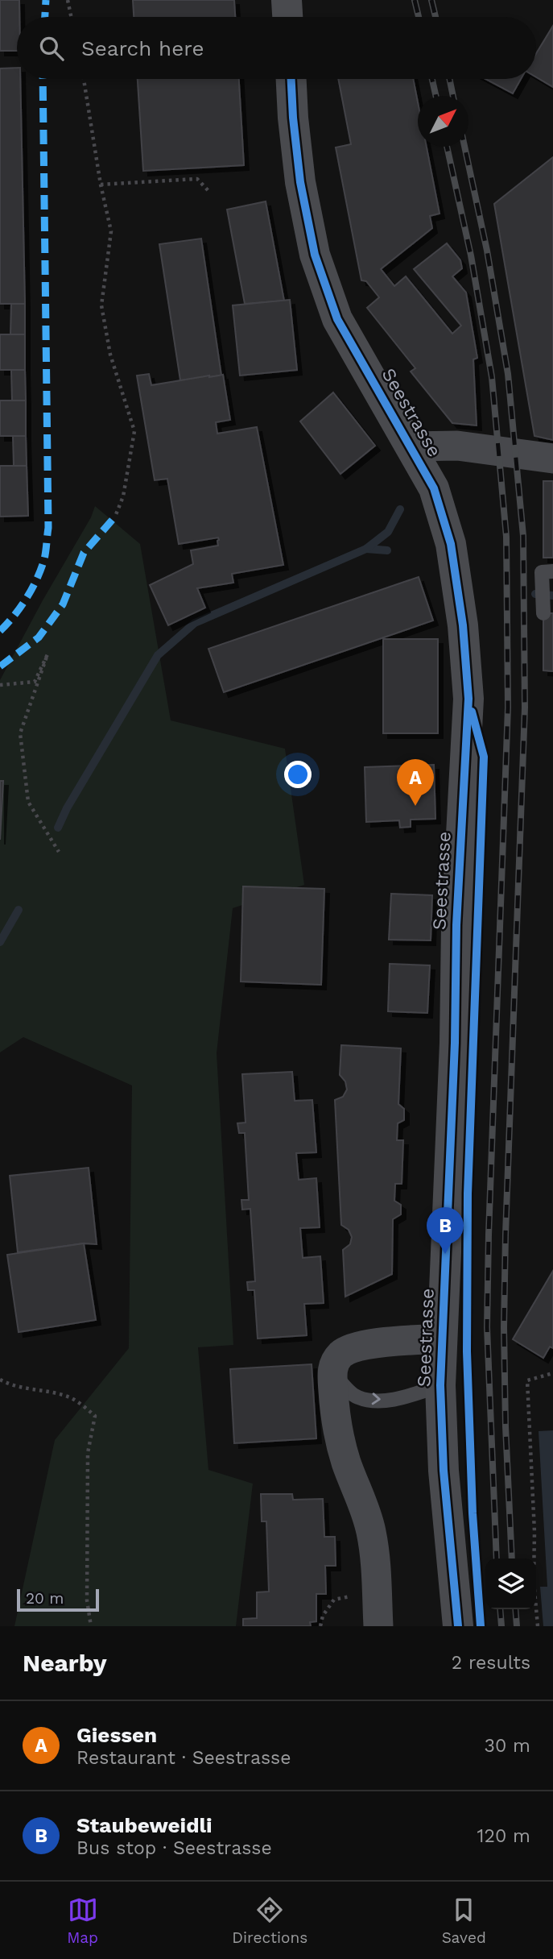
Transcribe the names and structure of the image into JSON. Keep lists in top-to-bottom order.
{
  "streets": {
    "main road": ["Seestrasse"]
  },
  "scale_bar": "20 m",
  "north": "top right",
  "page": {
    "search": "Search here",
    "pins": ["A", "B"],
    "scale": "20 m",
    "heading": ["Nearby", "2 results"],
    "list": [
      {
        "mark": "A",
        "name": "Giessen",
        "note": "Restaurant · Seestrasse",
        "value": "30 m"
      },
      {
        "mark": "B",
        "name": "Staubeweidli",
        "note": "Bus stop · Seestrasse",
        "value": "120 m"
      }
    ],
    "nav": ["Map", "Directions", "Saved"]
  }
}
